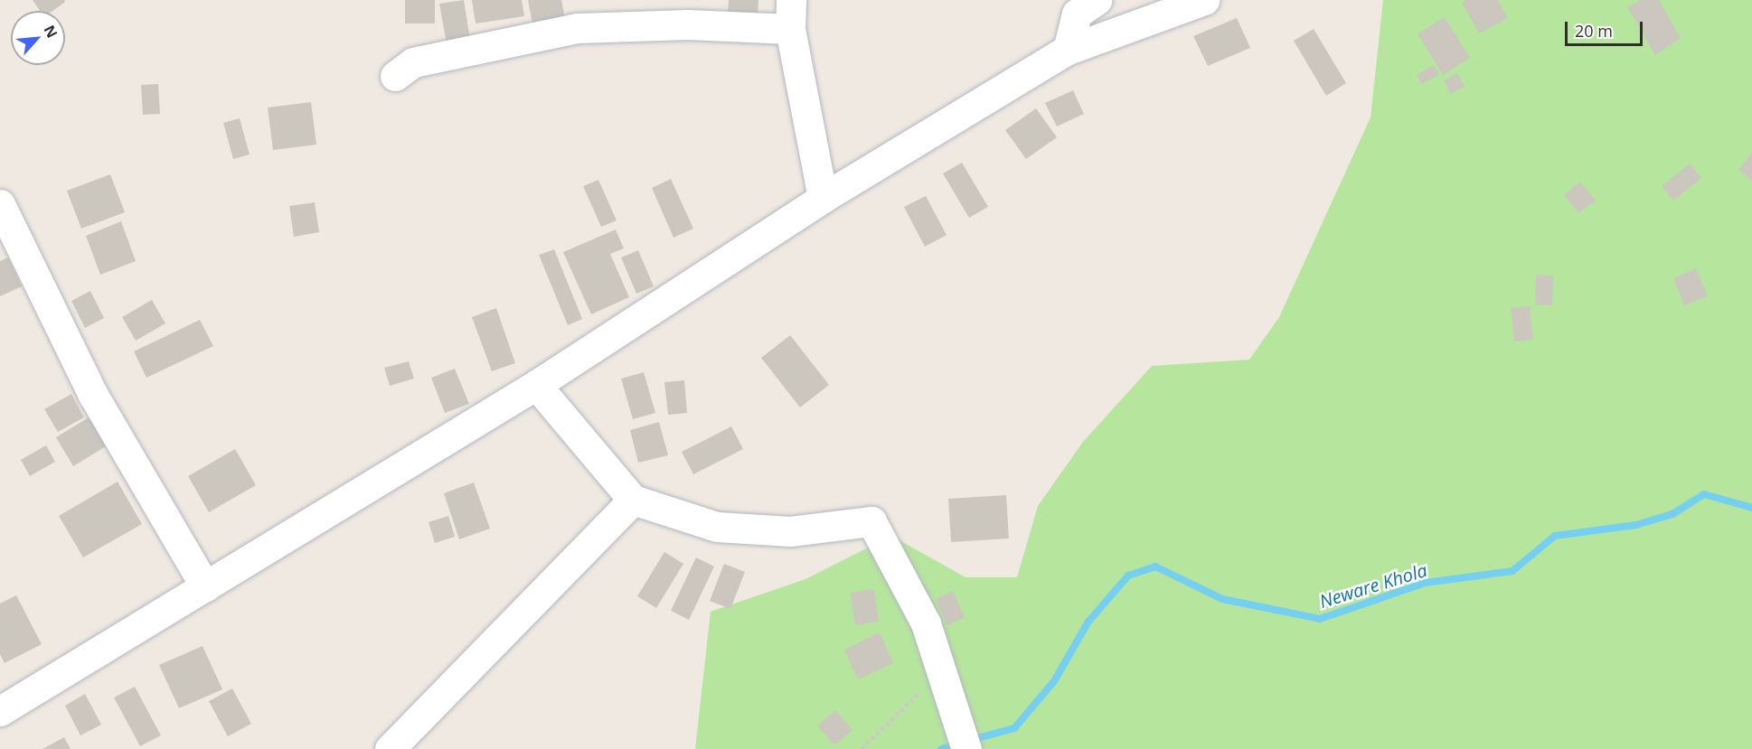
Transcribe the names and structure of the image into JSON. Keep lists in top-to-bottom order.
{
  "water": ["Neware Khola"],
  "scale_bar": "20 m",
  "north": "top right"
}
